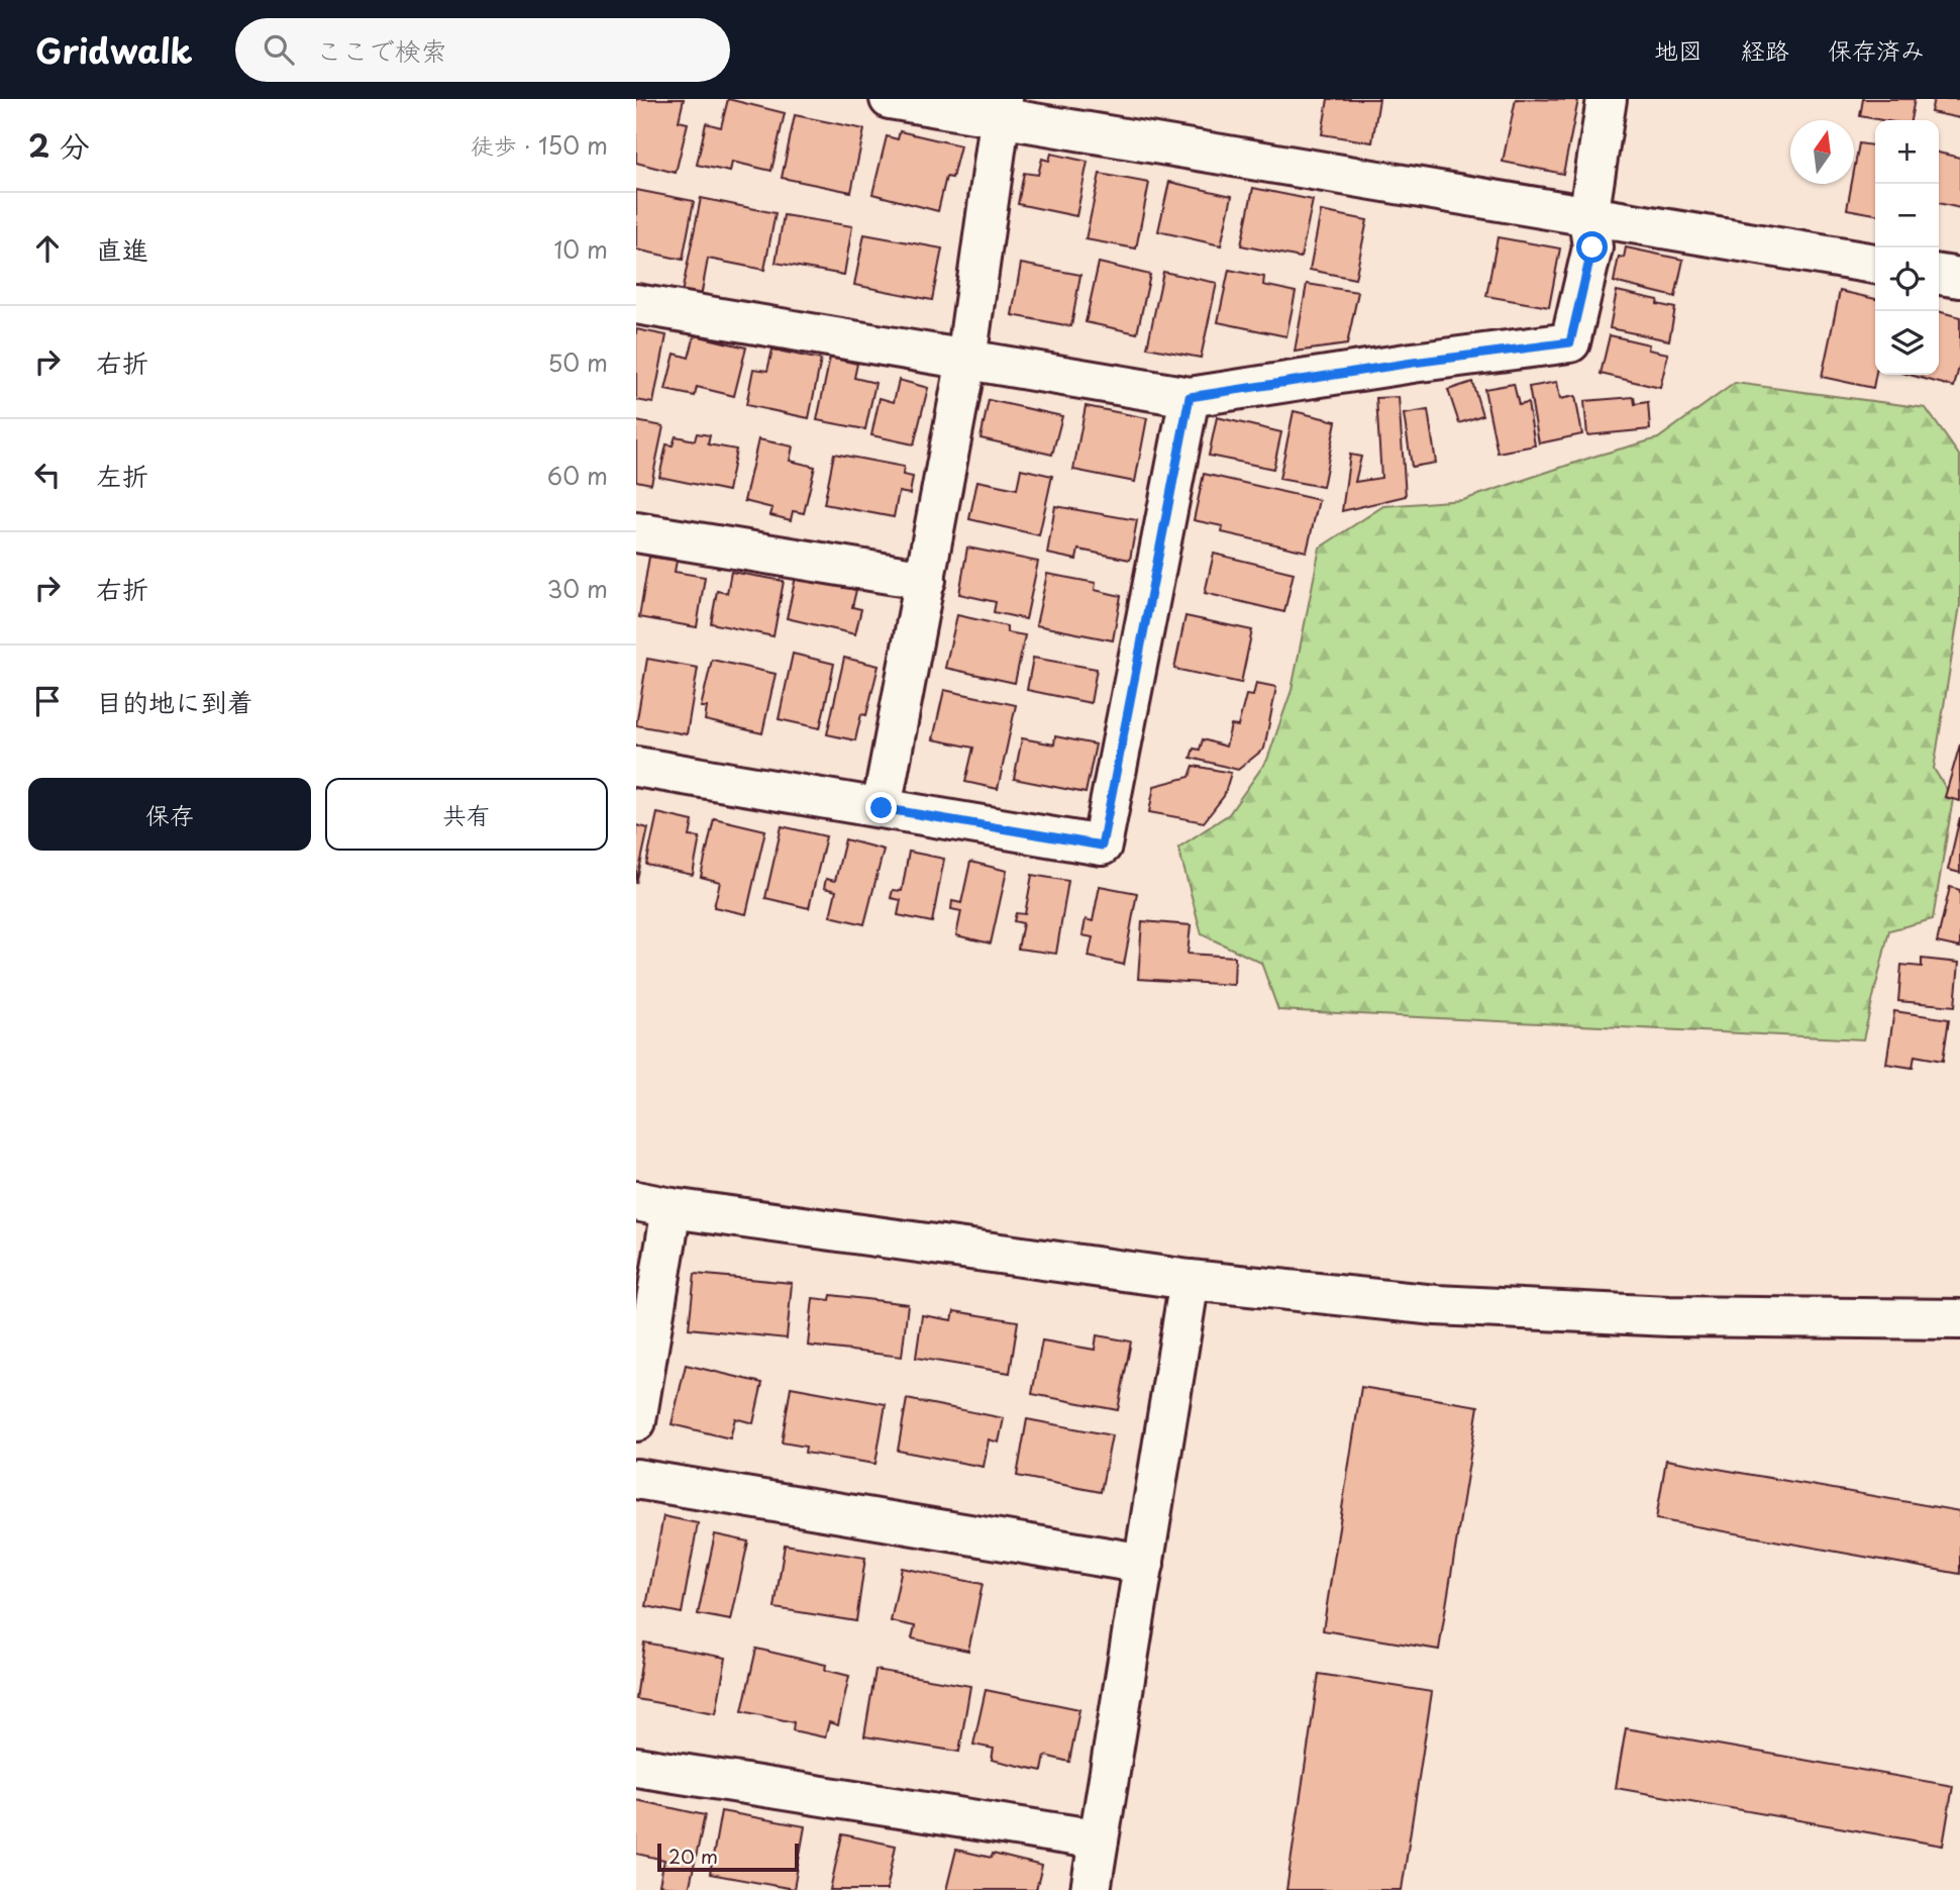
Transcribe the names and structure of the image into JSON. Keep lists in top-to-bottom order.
{
  "scale_bar": "20 m",
  "north": "top",
  "page": {
    "header": "Gridwalk",
    "search": "ここで検索",
    "nav": ["地図", "経路", "保存済み"],
    "heading": ["2 分", "徒歩 · 150 m"],
    "map_buttons": ["+", "−"],
    "list": [
      ["直進", "10 m"],
      ["右折", "50 m"],
      ["左折", "60 m"],
      ["右折", "30 m"],
      "目的地に到着"
    ],
    "buttons": ["保存", "共有"],
    "scale": "20 m"
  }
}
